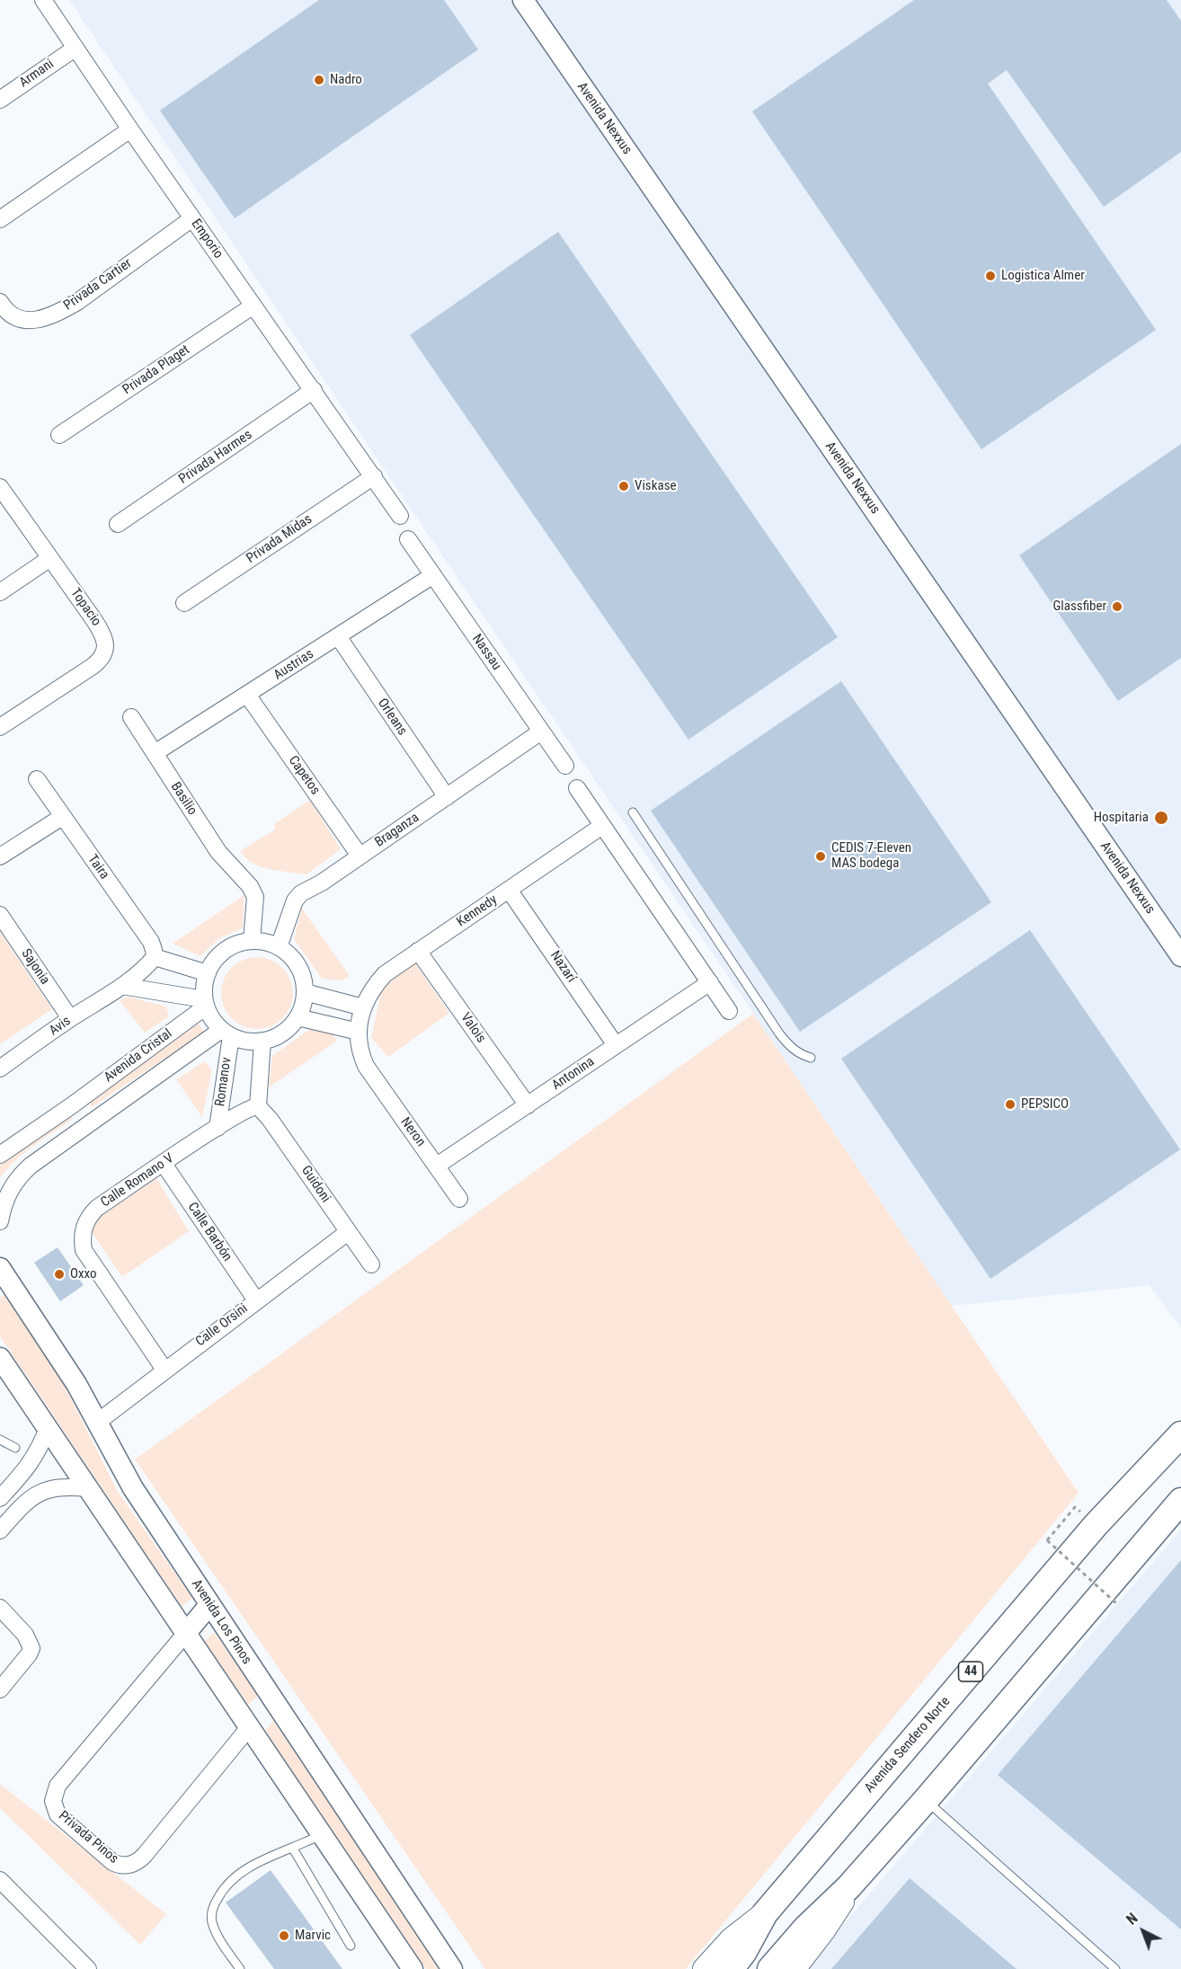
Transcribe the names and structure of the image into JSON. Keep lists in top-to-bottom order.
{
  "streets": {
    "main road": ["44", "Avenida Sendero Norte"],
    "street": [
      "Armani",
      "Avenida Nexxus",
      "Emporio",
      "Privada Cartier",
      "Privada Plaget",
      "Privada Harmes",
      "Privada Midas",
      "Topacio",
      "Nassau",
      "Austrias",
      "Orleans",
      "Capetos",
      "Basilio",
      "Braganza",
      "Taira",
      "Kennedy",
      "Sajonia",
      "Nazarí",
      "Avis",
      "Valois",
      "Avenida Cristal",
      "Antonina",
      "Romanov",
      "Neron",
      "Calle Romano V",
      "Guidoni",
      "Calle Barbón",
      "Calle Orsini",
      "Avenida Los Pinos",
      "Privada Pinos"
    ]
  },
  "crossings": [
    ["Armani", "Emporio"],
    ["Emporio", "Privada Cartier"],
    ["Emporio", "Privada Plaget"],
    ["Emporio", "Privada Harmes"],
    ["Emporio", "Privada Midas"],
    ["Nassau", "Austrias"],
    ["Nassau", "Braganza"],
    ["Austrias", "Orleans"],
    ["Austrias", "Capetos"],
    ["Austrias", "Basilio"],
    ["Orleans", "Braganza"],
    ["Capetos", "Braganza"],
    ["Basilio", "Braganza"],
    ["Basilio", "Avenida Cristal"],
    ["Basilio", "Romanov"],
    ["Braganza", "Avenida Cristal"],
    ["Braganza", "Romanov"],
    ["Taira", "Avis"],
    ["Kennedy", "Nazarí"],
    ["Kennedy", "Valois"],
    ["Kennedy", "Neron"],
    ["Sajonia", "Avis"],
    ["Nazarí", "Antonina"],
    ["Valois", "Antonina"],
    ["Avenida Cristal", "Romanov"],
    ["Antonina", "Neron"],
    ["Romanov", "Calle Romano V"],
    ["Calle Romano V", "Guidoni"],
    ["Calle Romano V", "Calle Barbón"],
    ["Calle Romano V", "Calle Orsini"],
    ["Guidoni", "Calle Orsini"],
    ["Calle Barbón", "Calle Orsini"],
    ["Calle Orsini", "Avenida Los Pinos"]
  ],
  "places": [
    "Nadro",
    "Logistica Almer",
    "Viskase",
    "Glassfiber",
    "Hospitaria",
    "CEDIS 7-Eleven MAS bodega",
    "PEPSICO",
    "Oxxo",
    "Marvic"
  ],
  "north": "top left"
}
